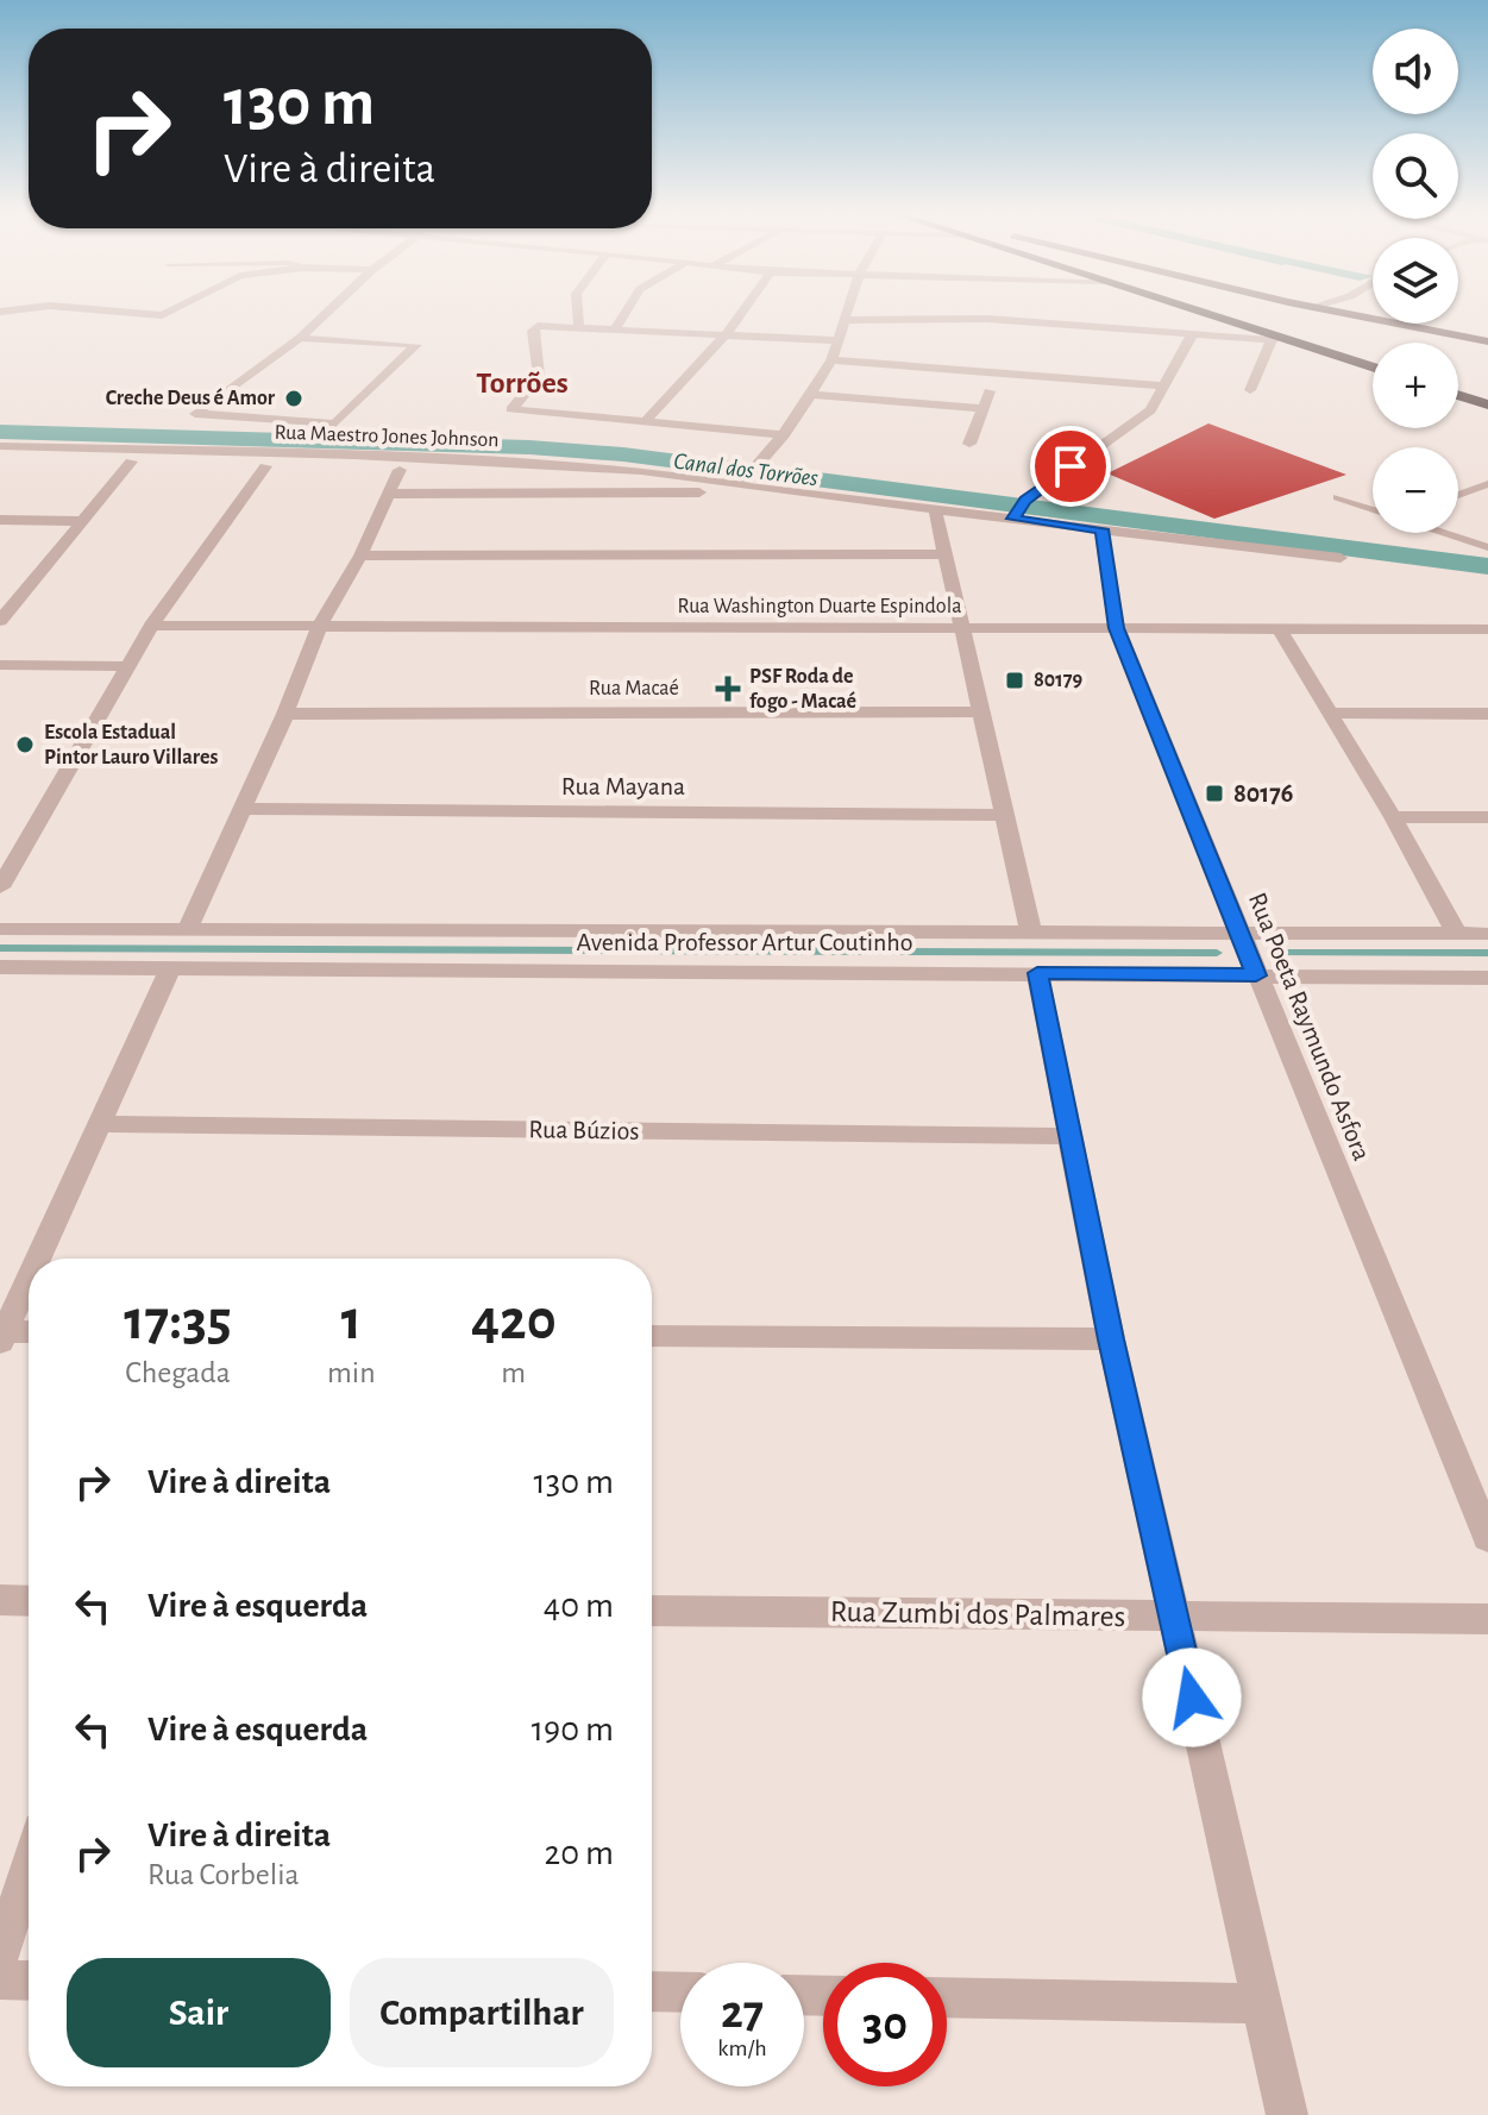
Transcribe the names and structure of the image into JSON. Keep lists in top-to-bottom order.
{
  "streets": {
    "street": [
      "Rua Maestro Jones Johnson",
      "Rua Washington Duarte Espindola",
      "Rua Macaé",
      "Rua Mayana",
      "Avenida Professor Artur Coutinho",
      "Rua Poeta Raymundo Asfora",
      "Rua Búzios",
      "Rua Zumbi dos Palmares"
    ]
  },
  "crossings": [
    ["Rua Maestro Jones Johnson", "Rua Poeta Raymundo Asfora"],
    ["Rua Washington Duarte Espindola", "Rua Poeta Raymundo Asfora"],
    ["Avenida Professor Artur Coutinho", "Rua Poeta Raymundo Asfora"]
  ],
  "districts": ["Torrões"],
  "water": ["Canal dos Torrões"],
  "places": {
    "other": ["Creche Deus é Amor", "Escola Estadual Pintor Lauro Villares"],
    "transit": ["80179", "80176"],
    "health": ["PSF Roda de fogo - Macaé"]
  },
  "page": {
    "map_buttons": ["+", "−"],
    "turn": ["130 m", "Vire à direita"],
    "eta": [
      "17:35",
      "Chegada",
      "1",
      "min",
      "420",
      "m"
    ],
    "list": [
      {
        "name": "Vire à direita",
        "value": "130 m"
      },
      {
        "name": "Vire à esquerda",
        "value": "40 m"
      },
      {
        "name": "Vire à esquerda",
        "value": "190 m"
      },
      {
        "name": "Vire à direita",
        "note": "Rua Corbelia",
        "value": "20 m"
      }
    ],
    "buttons": ["Sair", "Compartilhar"],
    "speed": "27 km/h",
    "limit": "30"
  }
}
